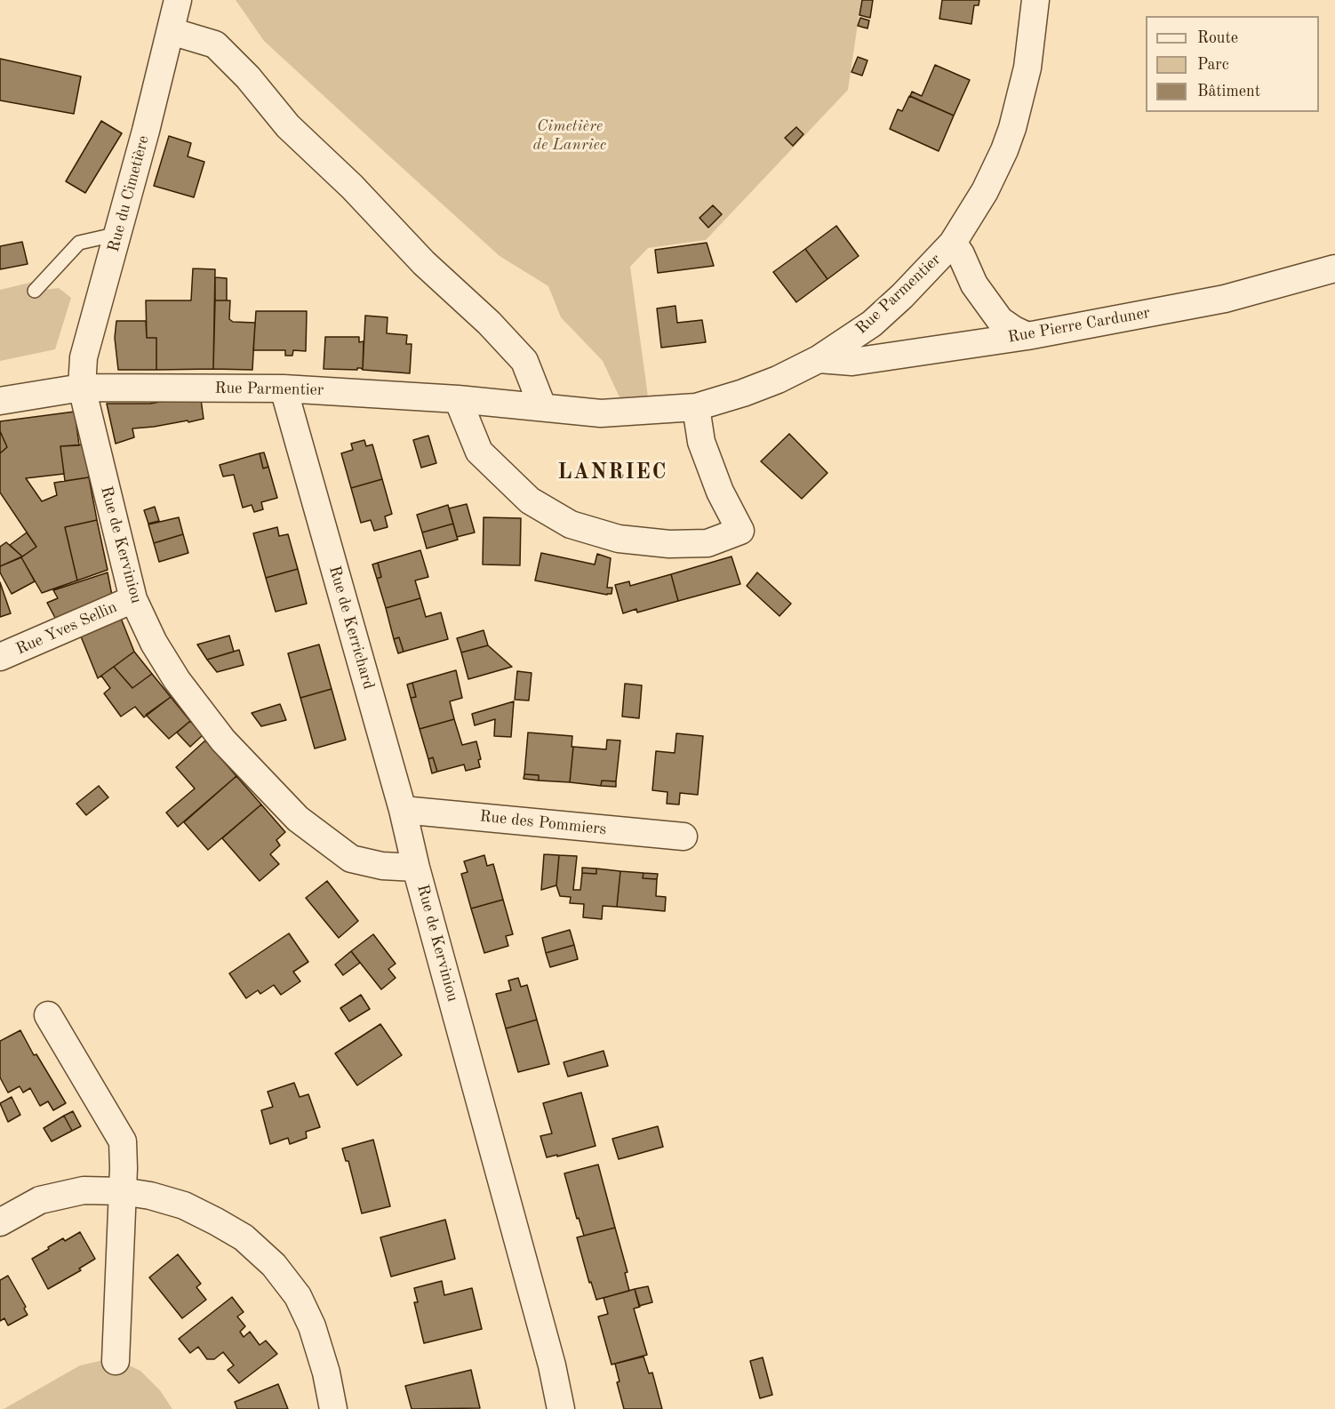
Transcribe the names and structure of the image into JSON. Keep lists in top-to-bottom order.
{
  "streets": {
    "street": [
      "Rue du Cimetière",
      "Rue Parmentier",
      "Rue Pierre Carduner",
      "Rue de Kerviniou",
      "Rue de Kerrichard",
      "Rue Yves Sellin",
      "Rue des Pommiers"
    ]
  },
  "crossings": [
    ["Rue du Cimetière", "Rue Parmentier"],
    ["Rue du Cimetière", "Rue de Kerviniou"],
    ["Rue Parmentier", "Rue Pierre Carduner"],
    ["Rue Parmentier", "Rue de Kerviniou"],
    ["Rue Parmentier", "Rue de Kerrichard"],
    ["Rue de Kerviniou", "Rue de Kerrichard"],
    ["Rue de Kerviniou", "Rue Yves Sellin"],
    ["Rue de Kerrichard", "Rue des Pommiers"]
  ],
  "districts": ["LANRIEC"],
  "parks": ["Cimetière de Lanriec"],
  "legend": ["Route", "Parc", "Bâtiment"]
}
